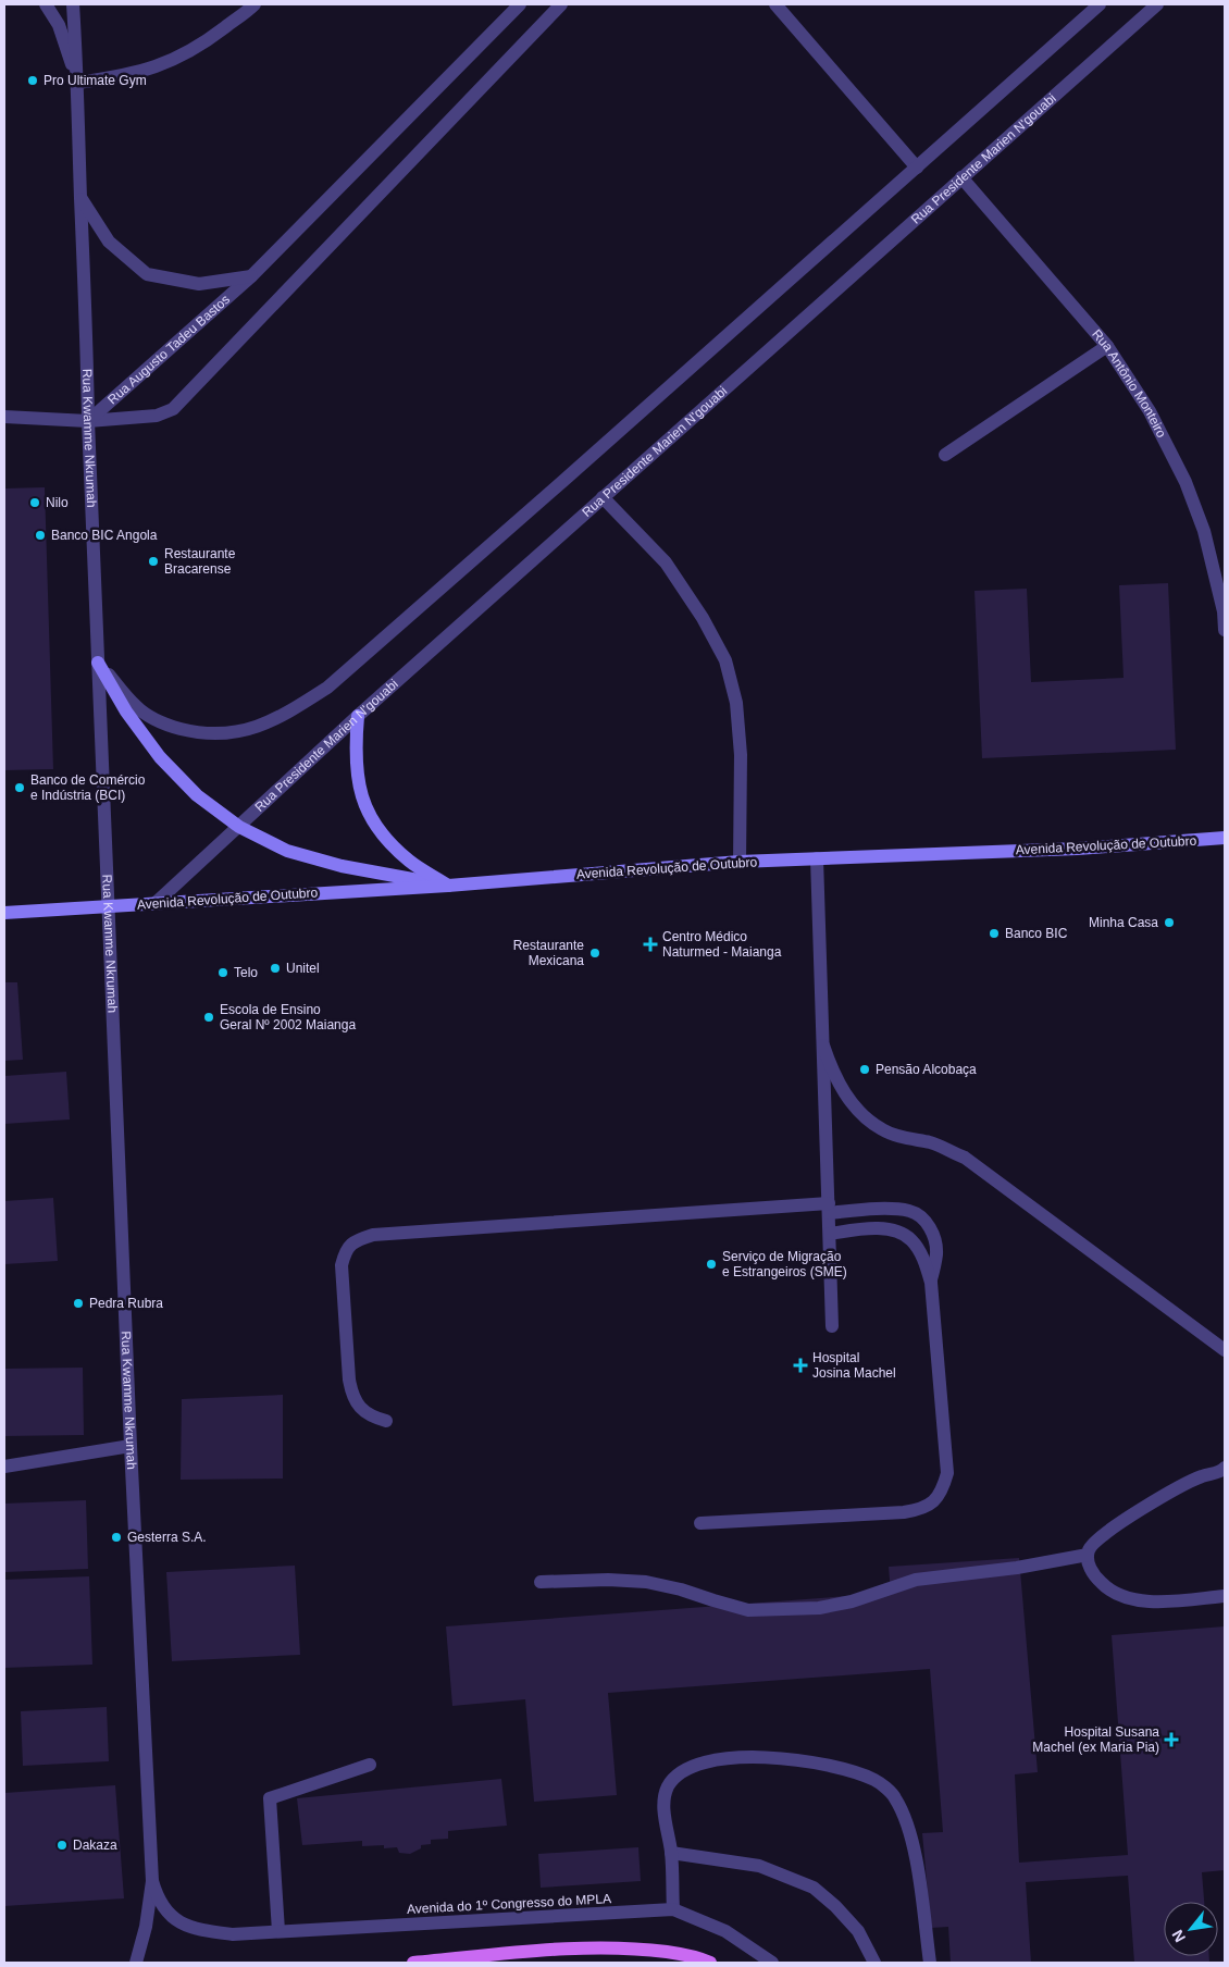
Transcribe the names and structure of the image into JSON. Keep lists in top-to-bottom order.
{
  "streets": {
    "main road": ["Avenida Revolução de Outubro"],
    "street": [
      "Rua Presidente Marien N'gouabi",
      "Rua Augusto Tadeu Bastos",
      "Rua Antônio Monteiro",
      "Rua Kwamme Nkrumah",
      "Avenida do 1º Congresso do MPLA"
    ]
  },
  "crossings": [
    ["Rua Presidente Marien N'gouabi", "Rua Antônio Monteiro"],
    ["Rua Presidente Marien N'gouabi", "Avenida Revolução de Outubro"],
    ["Rua Augusto Tadeu Bastos", "Rua Kwamme Nkrumah"],
    ["Rua Kwamme Nkrumah", "Avenida Revolução de Outubro"],
    ["Rua Kwamme Nkrumah", "Avenida do 1º Congresso do MPLA"]
  ],
  "places": {
    "other": [
      "Pro Ultimate Gym",
      "Nilo",
      "Banco BIC Angola",
      "Restaurante Bracarense",
      "Banco de Comércio e Indústria (BCI)",
      "Minha Casa",
      "Banco BIC",
      "Restaurante Mexicana",
      "Unitel",
      "Telo",
      "Escola de Ensino Geral Nº 2002 Maianga",
      "Pensão Alcobaça",
      "Serviço de Migração e Estrangeiros (SME)",
      "Pedra Rubra",
      "Gesterra S.A.",
      "Dakaza"
    ],
    "health": ["Centro Médico Naturmed - Maianga", "Hospital Josina Machel", "Hospital Susana Machel (ex Maria Pia)"]
  },
  "north": "bottom left"
}
